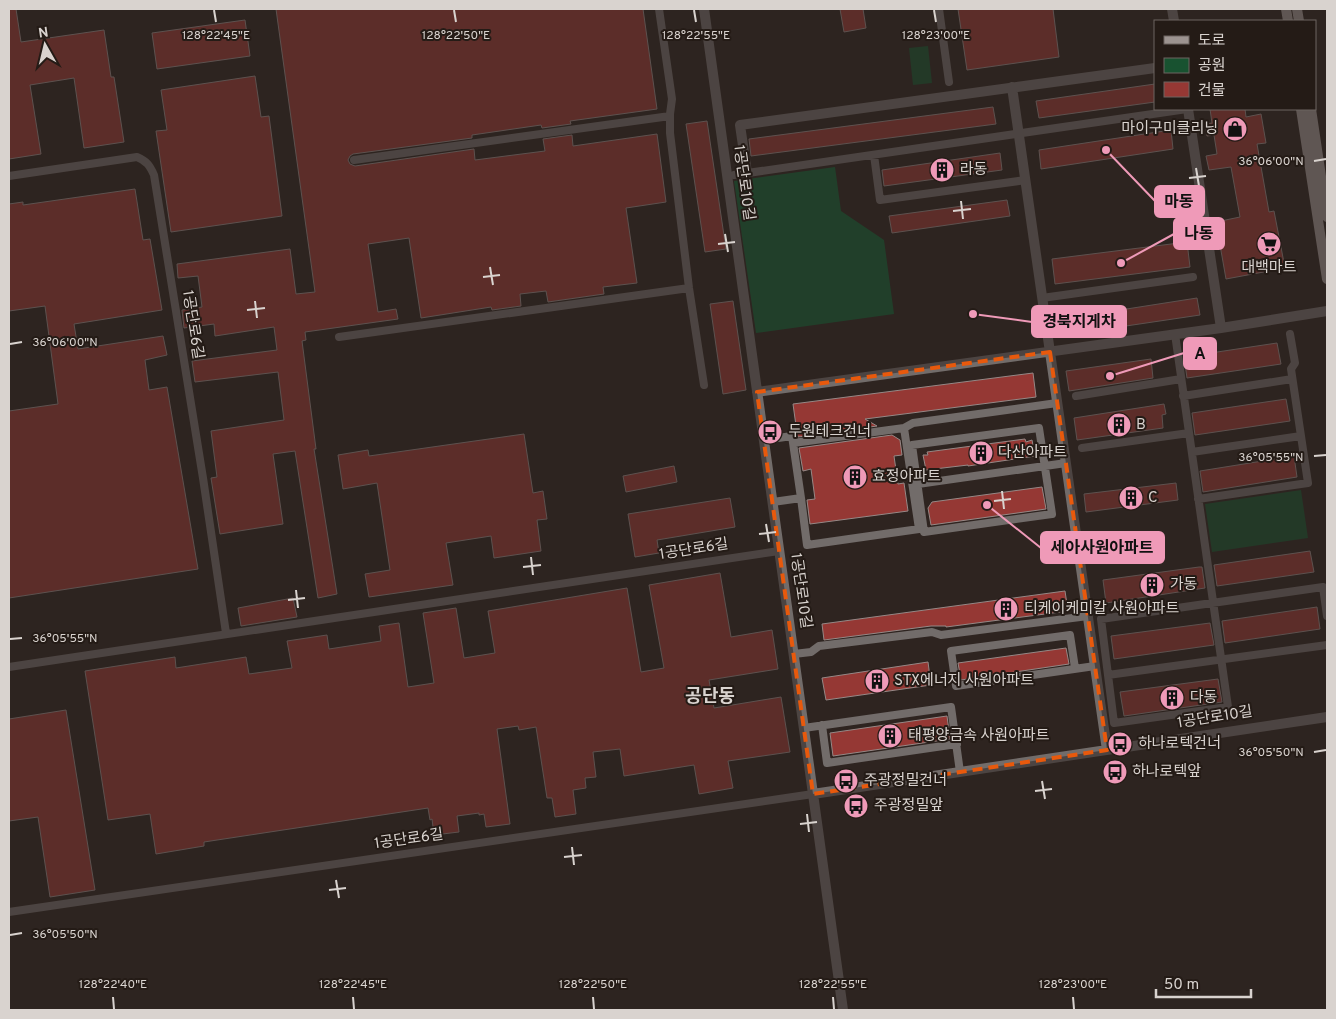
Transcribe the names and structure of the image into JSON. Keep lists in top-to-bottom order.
{
  "streets": {
    "street": ["1공단로10길"],
    "lane": ["1공단로6길"]
  },
  "crossings": [
    ["1공단로10길", "1공단로6길"]
  ],
  "districts": ["공단동"],
  "places": {
    "shop": ["마이구미클리닝"],
    "other": [
      "마동",
      "나동",
      "경북지게차",
      "A",
      "세아사원아파트"
    ],
    "building": [
      "라동",
      "B",
      "다산아파트",
      "효정아파트",
      "C",
      "가동",
      "티케이케미칼 사원아파트",
      "STX에너지 사원아파트",
      "다동",
      "태평양금속 사원아파트"
    ],
    "supermarket": ["대백마트"],
    "bus stop": [
      "두원테크건너",
      "하나로텍건너",
      "하나로텍앞",
      "주광정밀건너",
      "주광정밀앞"
    ]
  },
  "legend": ["도로", "공원", "건물"],
  "scale_bar": "50 m",
  "north": "top",
  "coordinates": [
    "128°22'45\"E",
    "128°22'50\"E",
    "128°22'55\"E",
    "128°23'00\"E",
    "36°06'00\"N",
    "36°05'55\"N",
    "36°05'50\"N",
    "128°22'40\"E"
  ]
}
